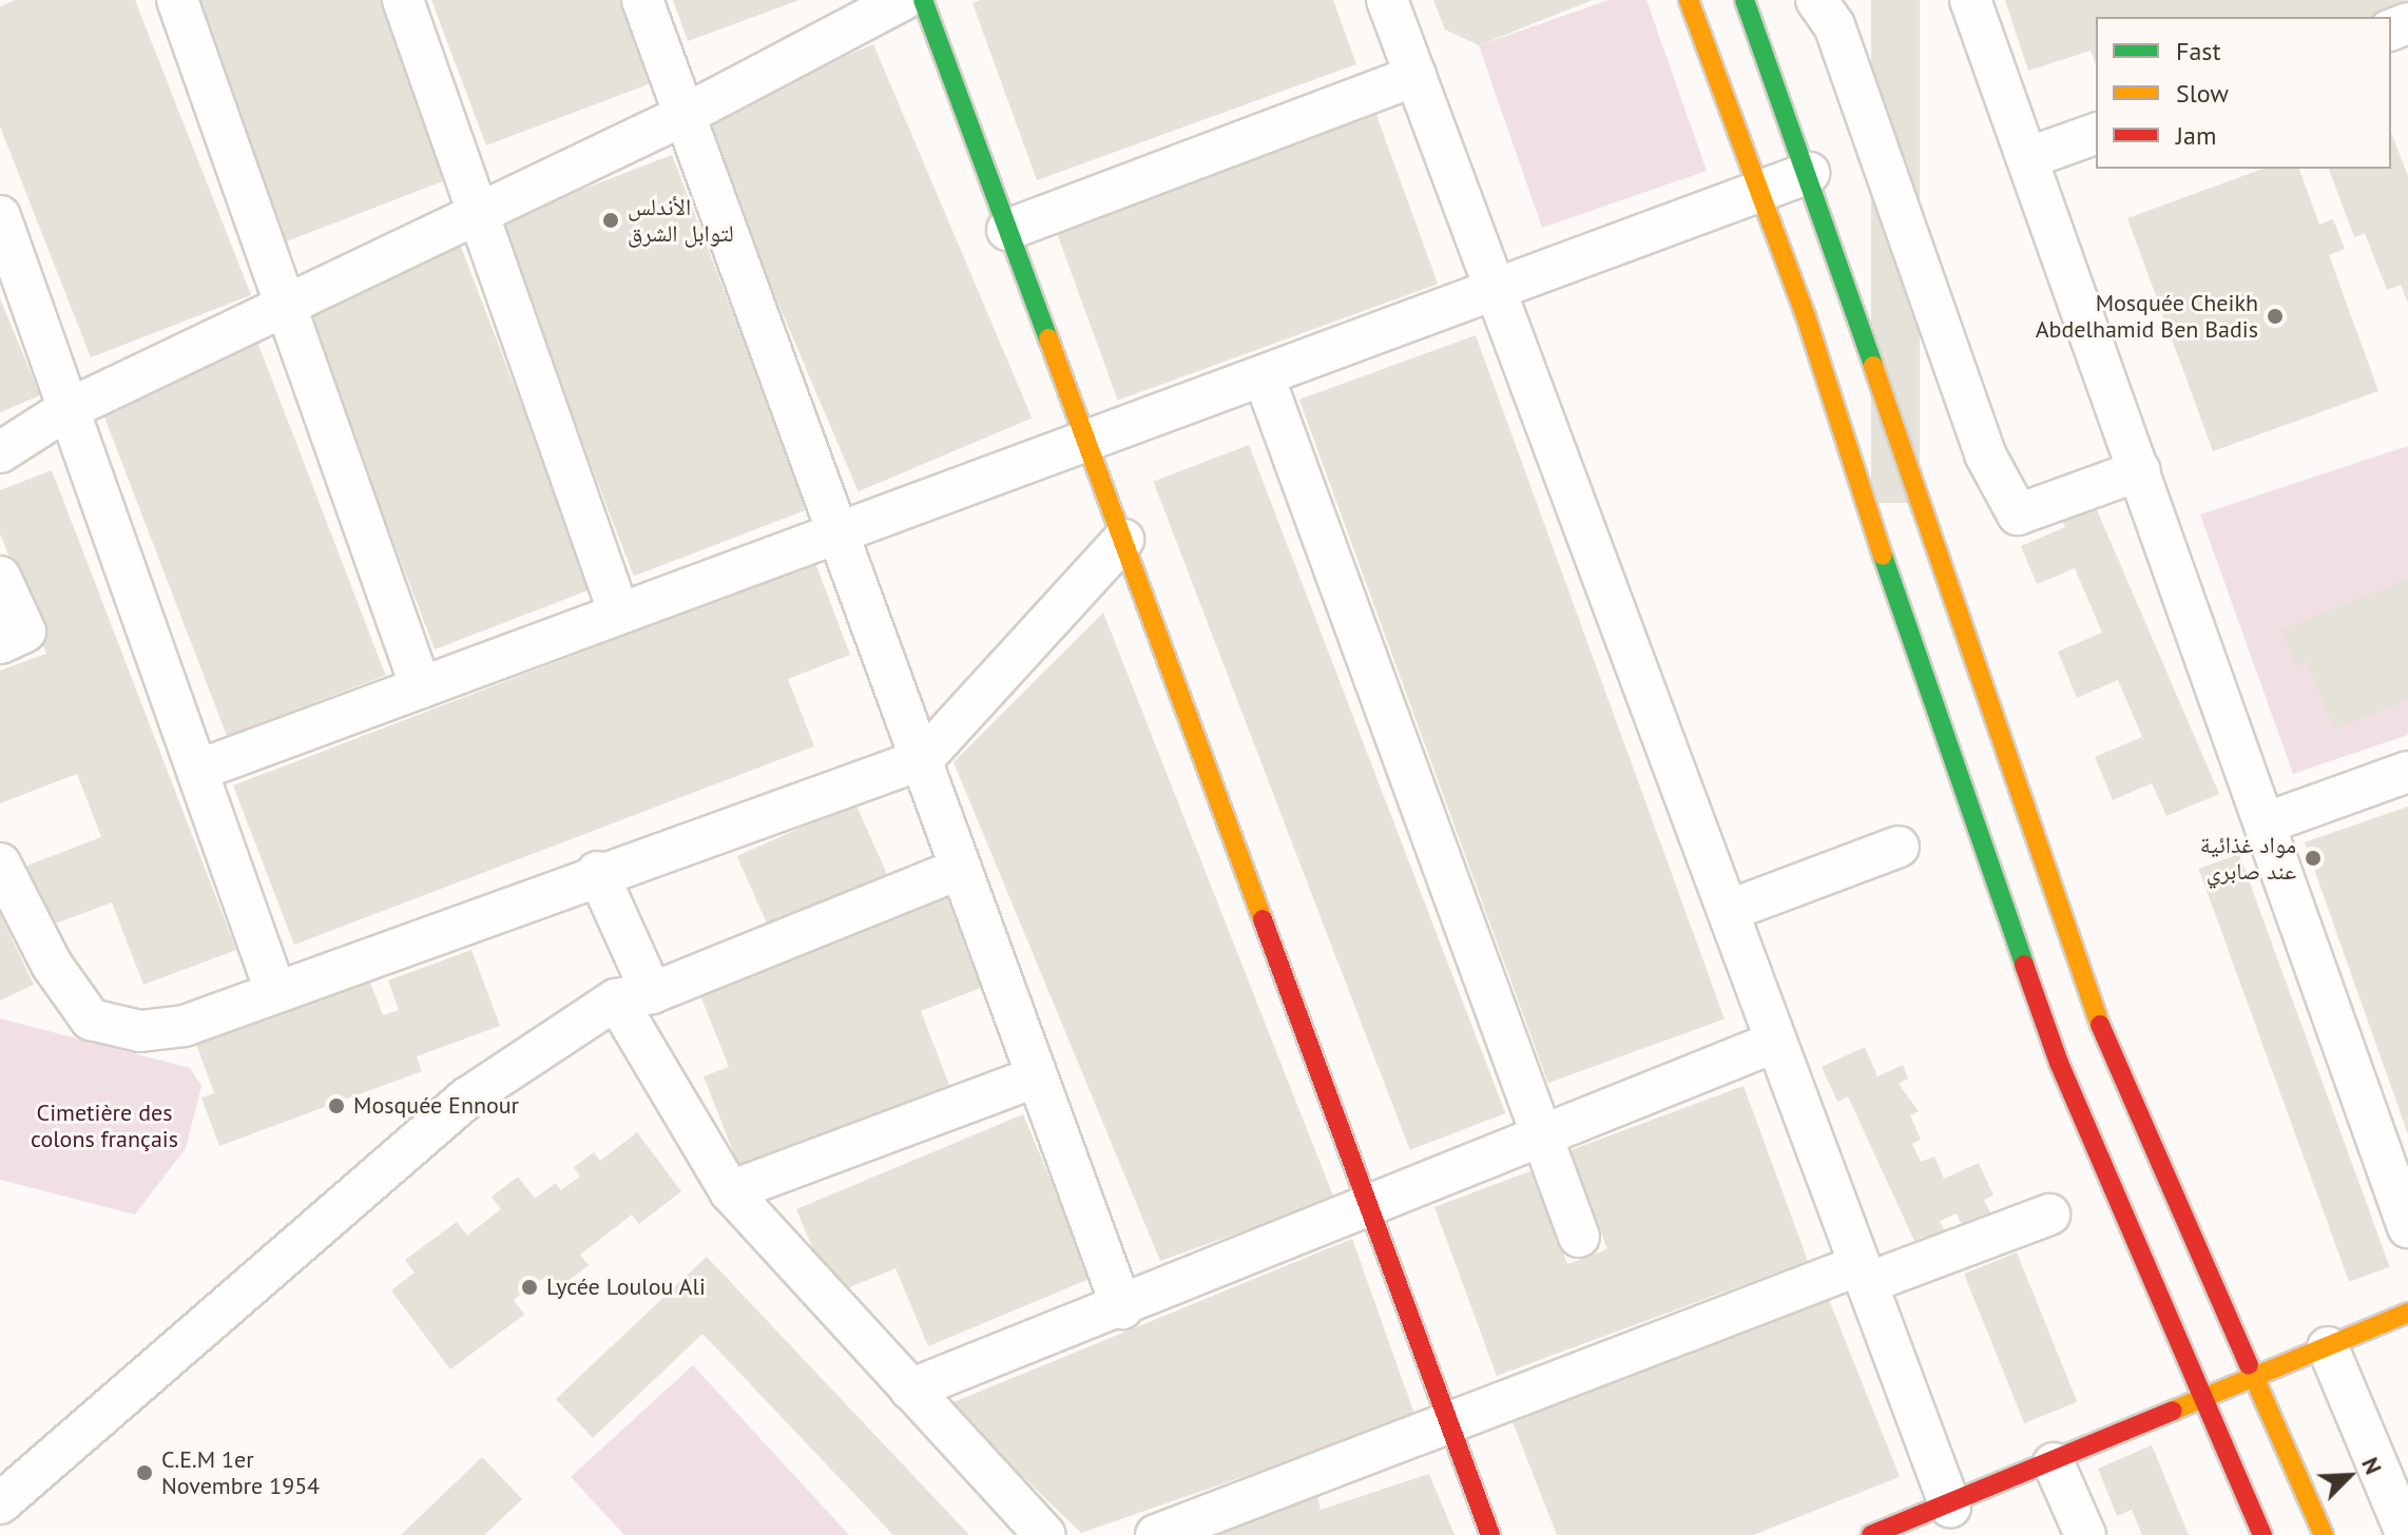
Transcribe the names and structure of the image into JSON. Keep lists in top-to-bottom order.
{
  "parks": ["Cimetière des colons français"],
  "places": [
    "الأندلس لتوابل الشرق",
    "Mosquée Cheikh Abdelhamid Ben Badis",
    "مواد غذائية عند صابري",
    "Mosquée Ennour",
    "Lycée Loulou Ali",
    "C.E.M 1er Novembre 1954"
  ],
  "legend": ["Fast", "Slow", "Jam"],
  "north": "top right"
}
